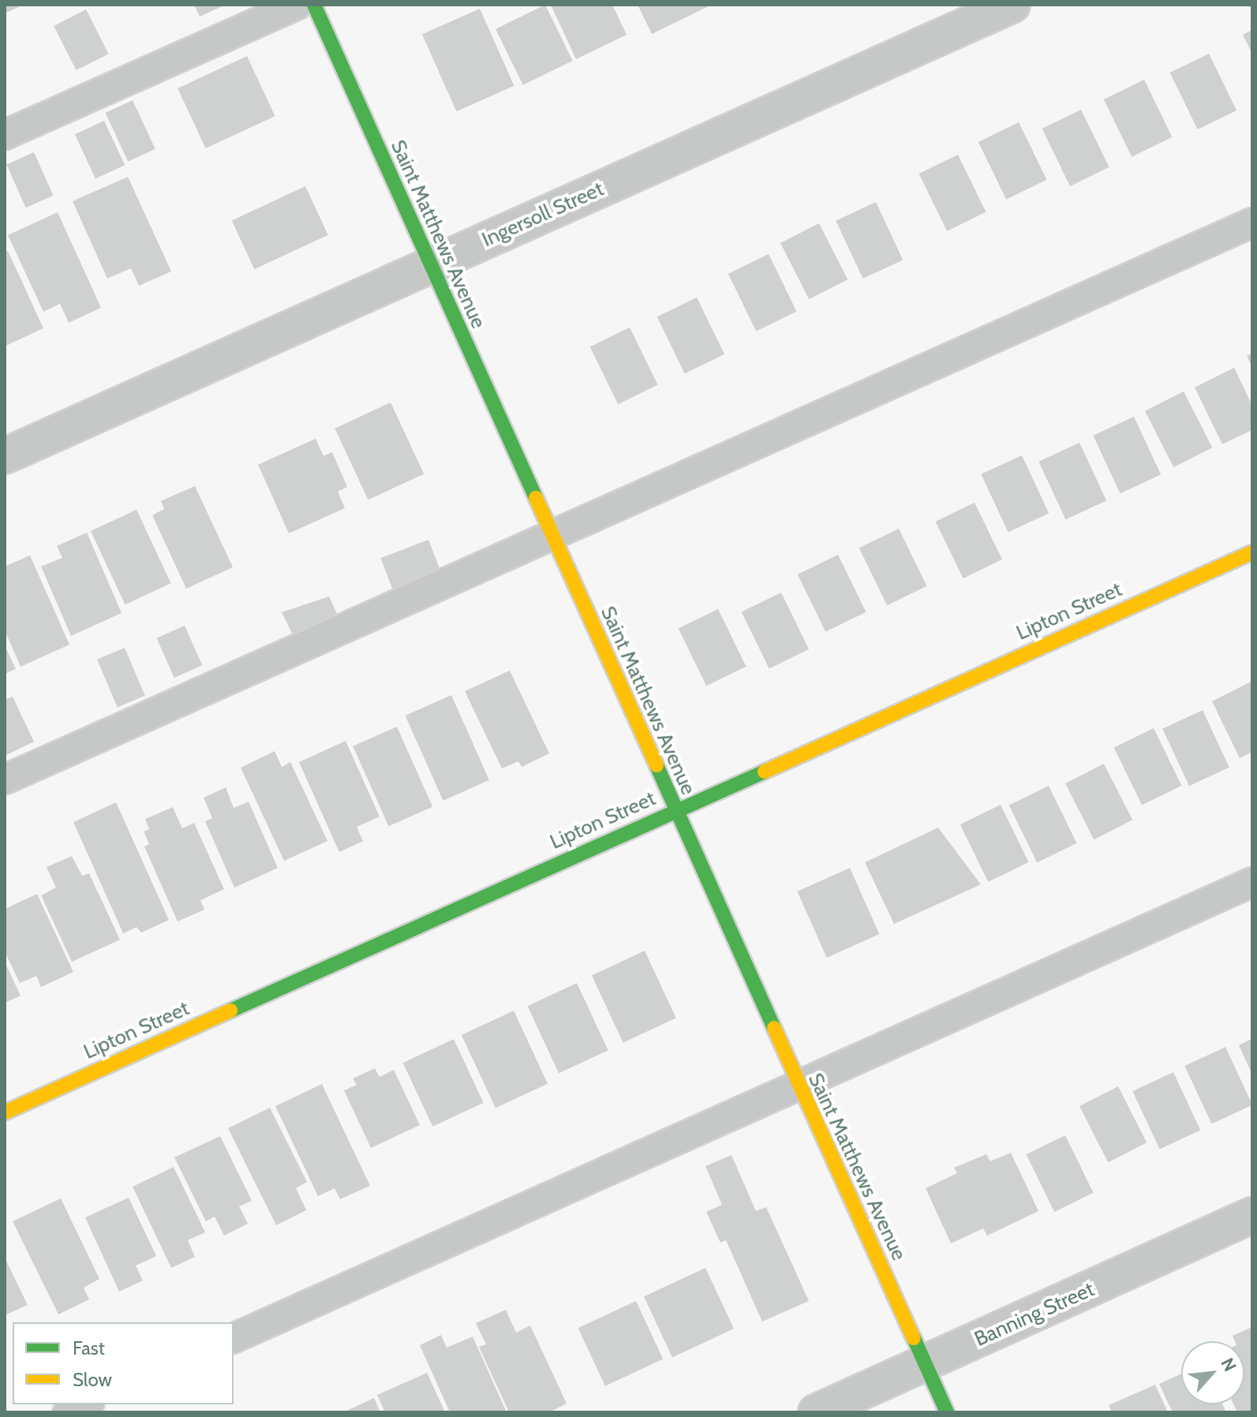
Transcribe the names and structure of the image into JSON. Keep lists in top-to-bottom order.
{
  "streets": {
    "street": [
      "Ingersoll Street",
      "Saint Matthews Avenue",
      "Lipton Street",
      "Banning Street"
    ]
  },
  "crossings": [
    ["Ingersoll Street", "Saint Matthews Avenue"],
    ["Saint Matthews Avenue", "Lipton Street"],
    ["Saint Matthews Avenue", "Banning Street"]
  ],
  "legend": ["Fast", "Slow"],
  "north": "top right"
}
